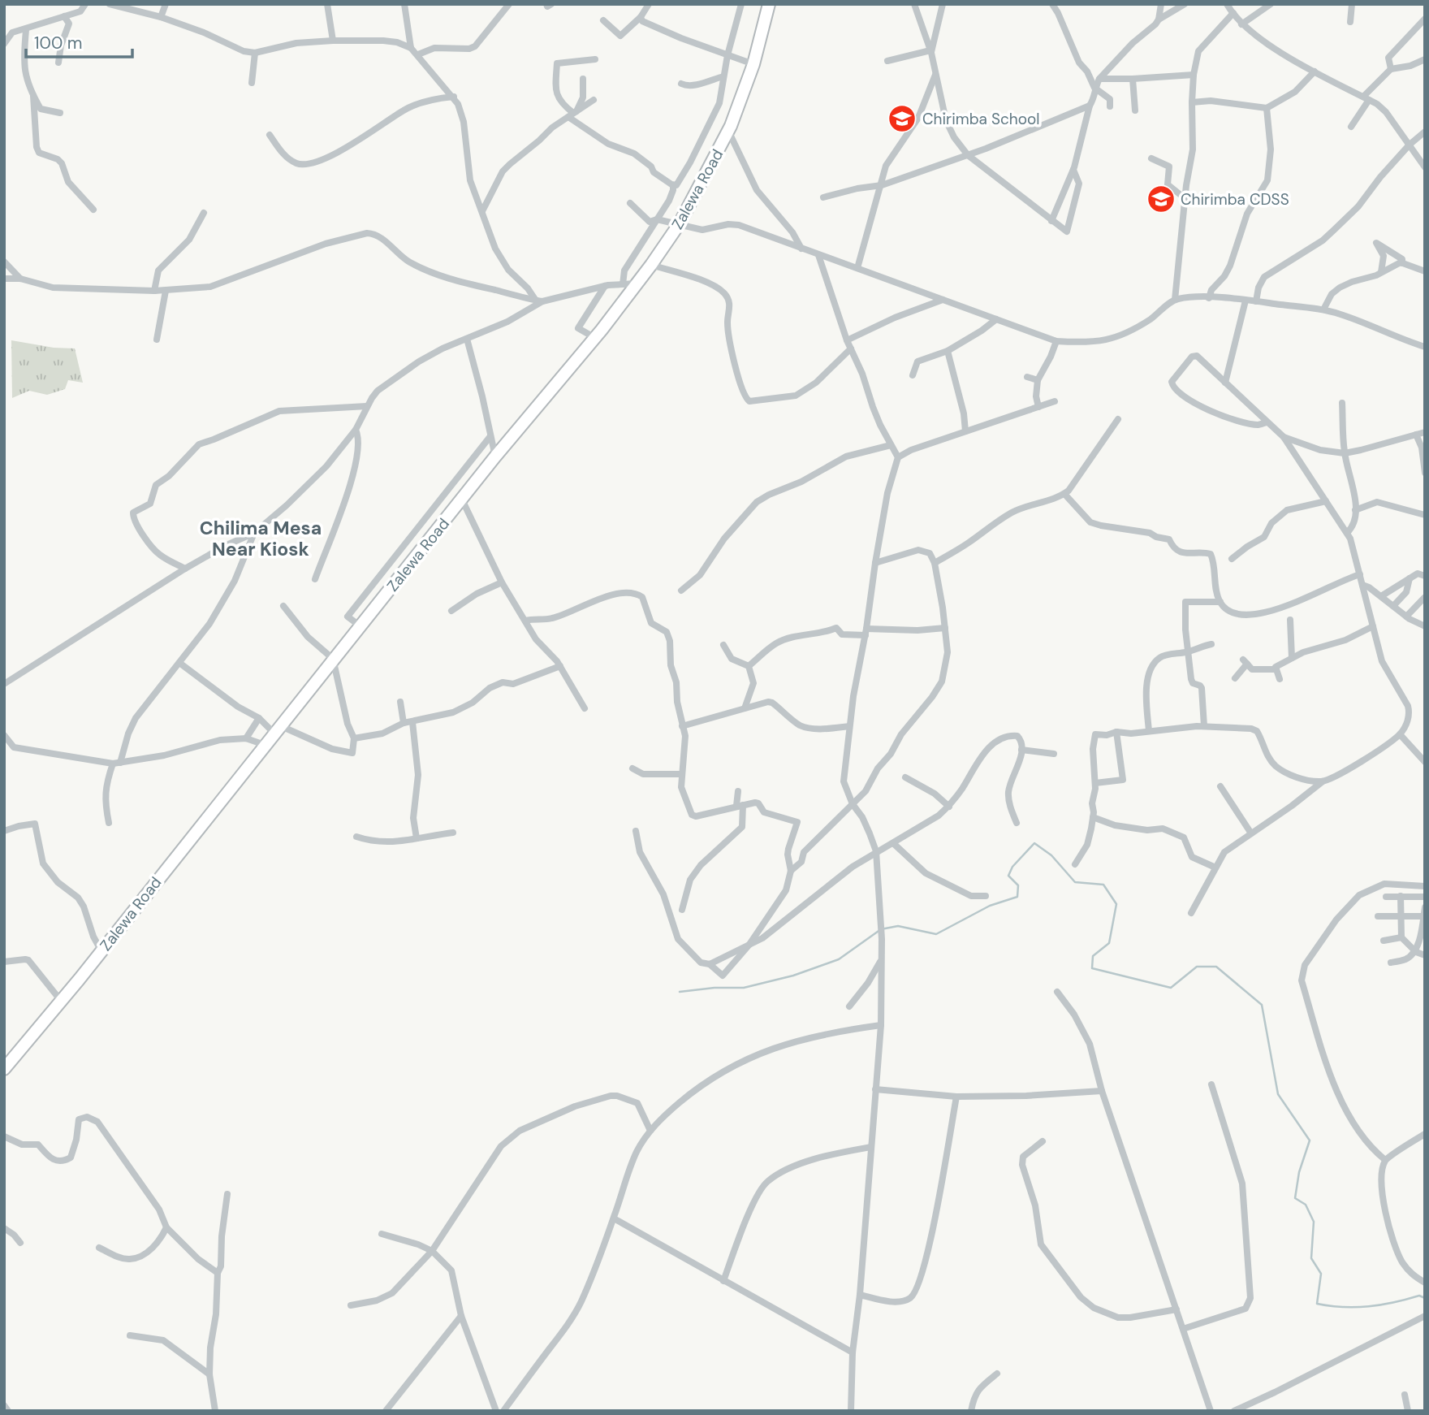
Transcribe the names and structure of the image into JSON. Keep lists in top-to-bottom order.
{
  "streets": {
    "highway": ["Zalewa Road"]
  },
  "districts": ["Chilima Mesa Near Kiosk"],
  "places": {
    "school or university": ["Chirimba School", "Chirimba CDSS"]
  },
  "scale_bar": "100 m"
}
